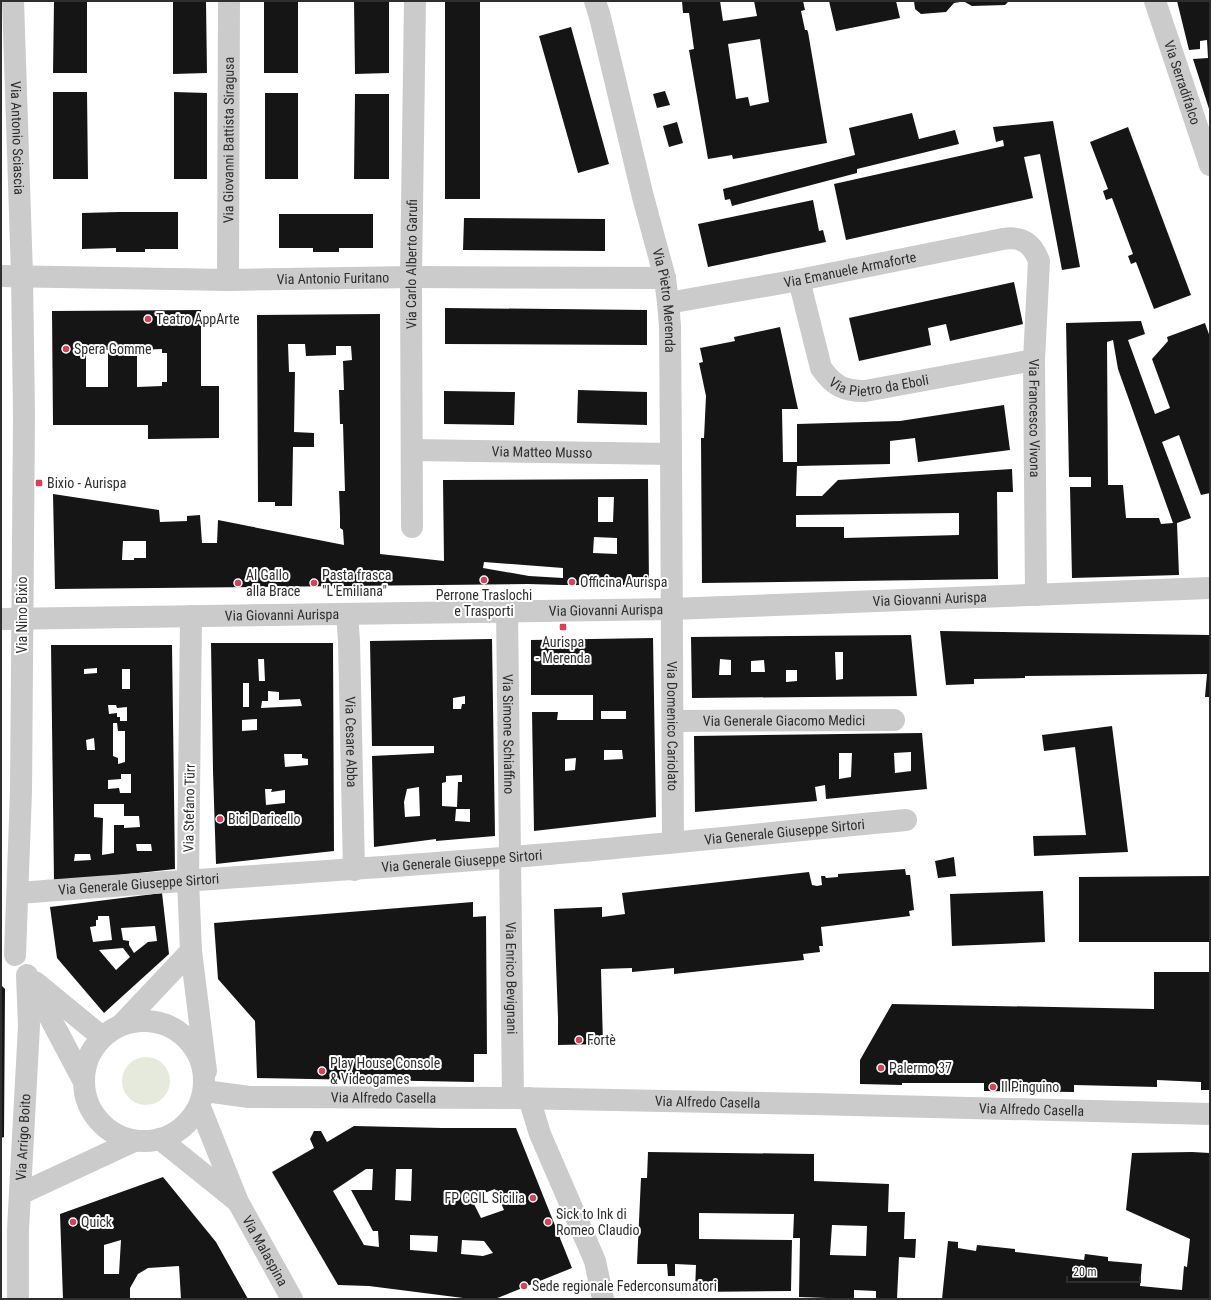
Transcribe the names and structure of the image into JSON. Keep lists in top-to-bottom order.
{
  "streets": {
    "street": [
      "Via Serradifalco",
      "Via Antonio Sciascia",
      "Via Giovanni Battista Siragusa",
      "Via Carlo Alberto Garufi",
      "Via Emanuele Armaforte",
      "Via Antonio Furitano",
      "Via Pietro Merenda",
      "Via Pietro da Eboli",
      "Via Francesco Vivona",
      "Via Matteo Musso",
      "Via Giovanni Aurispa",
      "Via Nino Bixio",
      "Via Generale Giacomo Medici",
      "Via Domenico Cariolato",
      "Via Simone Schiaffino",
      "Via Cesare Abba",
      "Via Stefano Türr",
      "Via Generale Giuseppe Sirtori",
      "Via Enrico Bevignani",
      "Via Alfredo Casella",
      "Via Arrigo Boito",
      "Via Malaspina"
    ]
  },
  "crossings": [
    ["Via Antonio Sciascia", "Via Antonio Furitano"],
    ["Via Antonio Sciascia", "Via Nino Bixio"],
    ["Via Giovanni Battista Siragusa", "Via Antonio Furitano"],
    ["Via Carlo Alberto Garufi", "Via Antonio Furitano"],
    ["Via Carlo Alberto Garufi", "Via Matteo Musso"],
    ["Via Emanuele Armaforte", "Via Pietro Merenda"],
    ["Via Emanuele Armaforte", "Via Pietro da Eboli"],
    ["Via Emanuele Armaforte", "Via Francesco Vivona"],
    ["Via Antonio Furitano", "Via Pietro Merenda"],
    ["Via Antonio Furitano", "Via Nino Bixio"],
    ["Via Pietro Merenda", "Via Matteo Musso"],
    ["Via Pietro Merenda", "Via Giovanni Aurispa"],
    ["Via Pietro Merenda", "Via Domenico Cariolato"],
    ["Via Pietro da Eboli", "Via Francesco Vivona"],
    ["Via Francesco Vivona", "Via Giovanni Aurispa"],
    ["Via Giovanni Aurispa", "Via Nino Bixio"],
    ["Via Giovanni Aurispa", "Via Domenico Cariolato"],
    ["Via Giovanni Aurispa", "Via Simone Schiaffino"],
    ["Via Giovanni Aurispa", "Via Cesare Abba"],
    ["Via Giovanni Aurispa", "Via Stefano Türr"],
    ["Via Nino Bixio", "Via Generale Giuseppe Sirtori"],
    ["Via Generale Giacomo Medici", "Via Domenico Cariolato"],
    ["Via Domenico Cariolato", "Via Generale Giuseppe Sirtori"],
    ["Via Simone Schiaffino", "Via Generale Giuseppe Sirtori"],
    ["Via Simone Schiaffino", "Via Enrico Bevignani"],
    ["Via Cesare Abba", "Via Generale Giuseppe Sirtori"],
    ["Via Stefano Türr", "Via Generale Giuseppe Sirtori"],
    ["Via Stefano Türr", "Via Alfredo Casella"],
    ["Via Generale Giuseppe Sirtori", "Via Enrico Bevignani"],
    ["Via Enrico Bevignani", "Via Alfredo Casella"]
  ],
  "places": {
    "other": [
      "Teatro AppArte",
      "Spera Gomme",
      "Perrone Traslochi e Trasporti",
      "Officina Aurispa",
      "Al Gallo alla Brace",
      "Pasta frasca \"L'Emiliana\"",
      "Bici Daricello",
      "Fortè",
      "Palermo 37",
      "Play House Console & Videogames",
      "Il Pinguino",
      "FP CGIL Sicilia",
      "Quick",
      "Sick to Ink di Romeo Claudio",
      "Sede regionale Federconsumatori"
    ],
    "transit": ["Bixio - Aurispa", "Aurispa - Merenda"]
  },
  "scale_bar": "20 m"
}
